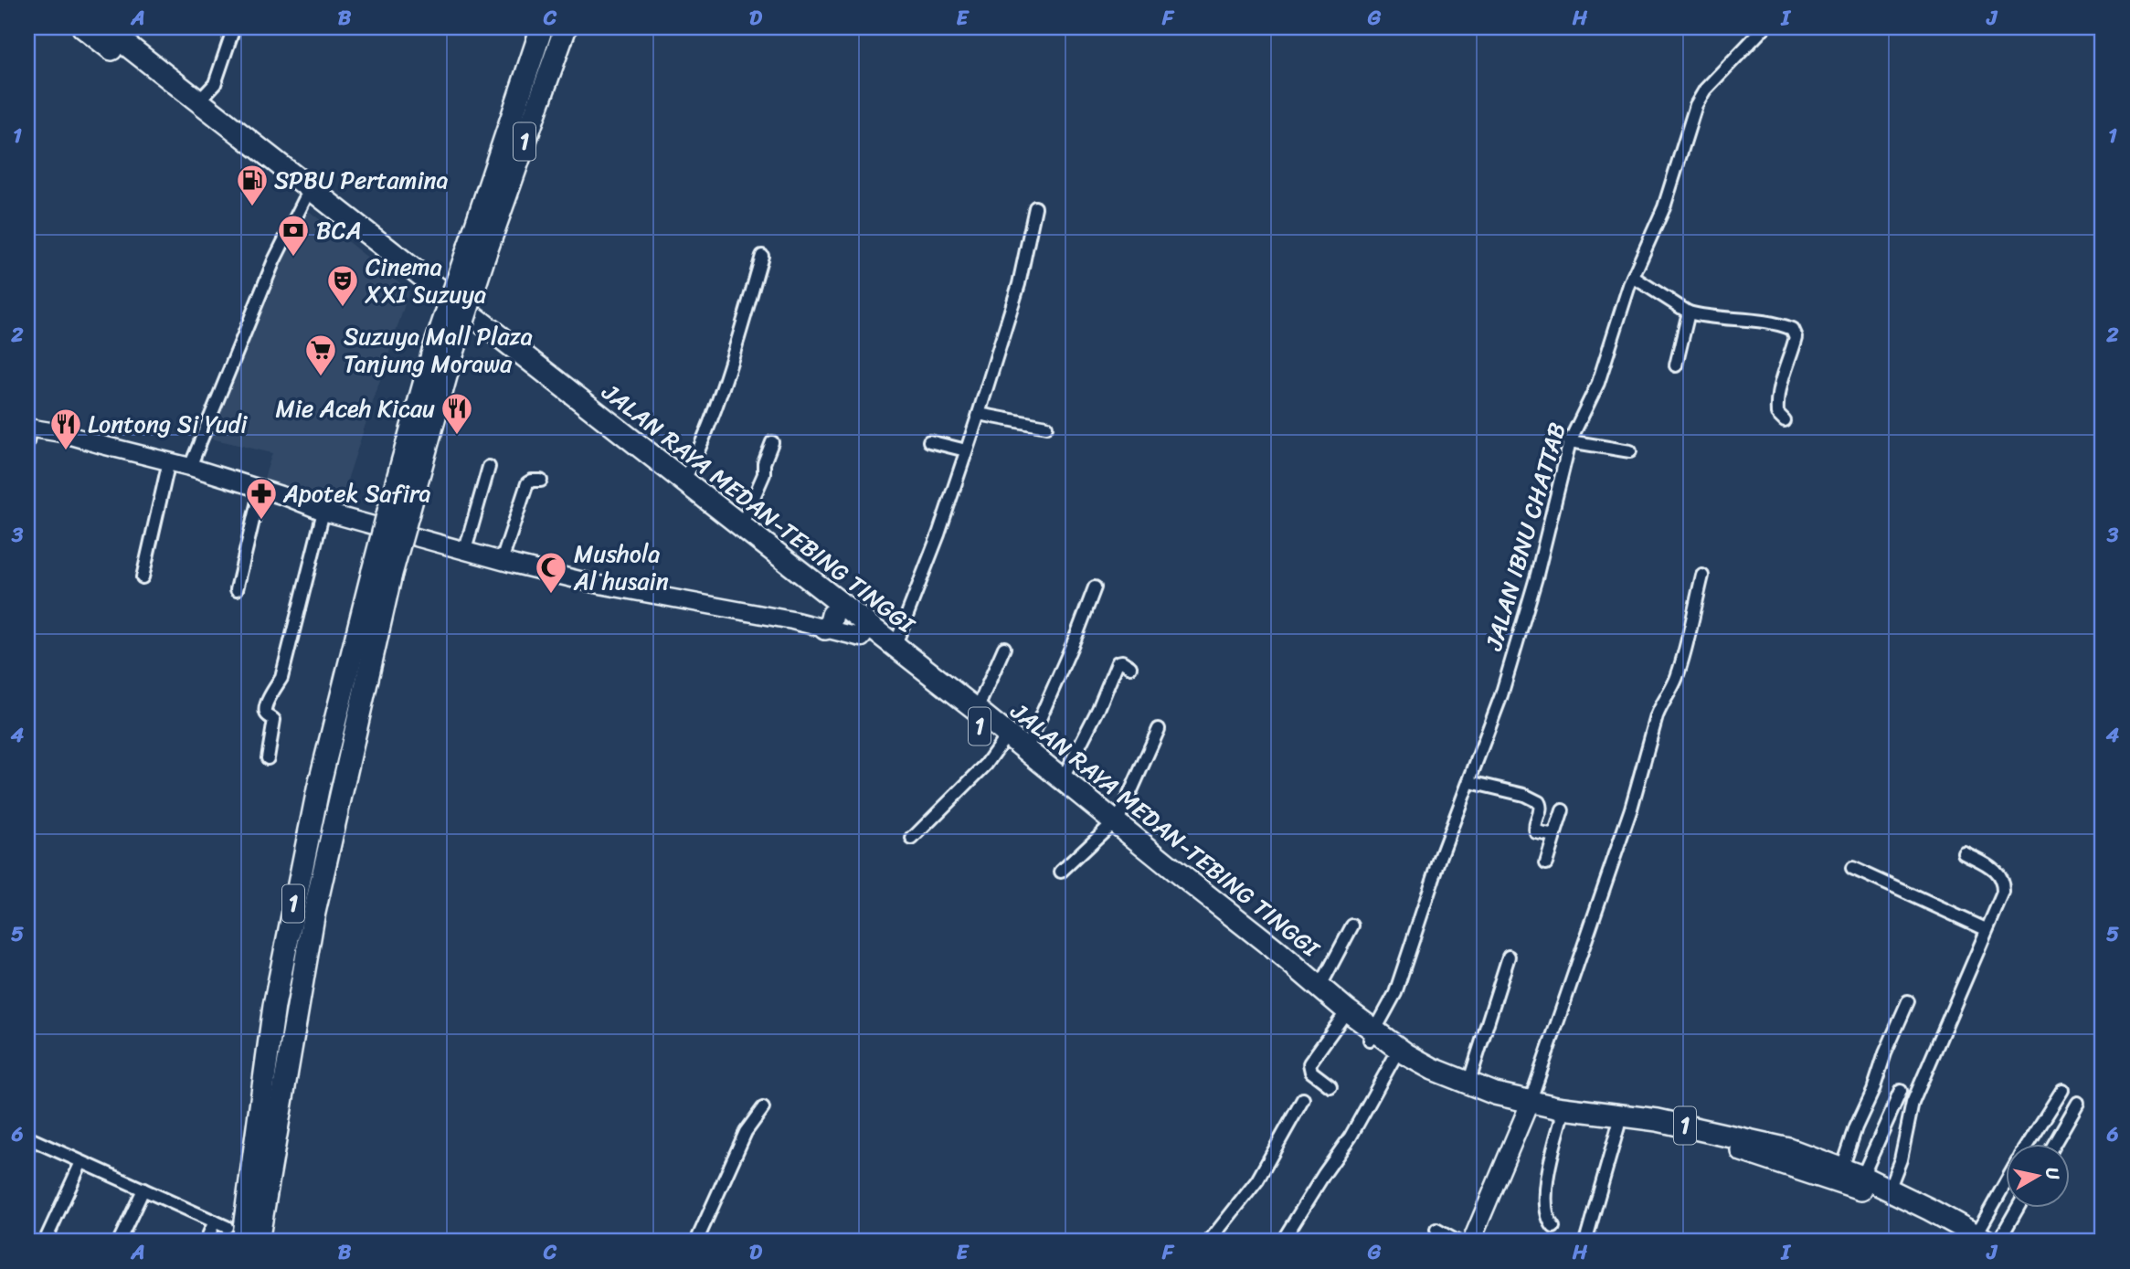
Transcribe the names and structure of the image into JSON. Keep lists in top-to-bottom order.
{
  "streets": {
    "highway": ["1", "JALAN RAYA MEDAN-TEBING TINGGI"],
    "street": ["JALAN IBNU CHATTAB"]
  },
  "crossings": [
    ["JALAN RAYA MEDAN-TEBING TINGGI", "JALAN IBNU CHATTAB"]
  ],
  "places": {
    "fuel station": ["SPBU Pertamina"],
    "bank": ["BCA"],
    "theatre": ["Cinema XXI Suzuya"],
    "supermarket": ["Suzuya Mall Plaza Tanjung Morawa"],
    "restaurant": ["Mie Aceh Kicau", "Lontong Si Yudi"],
    "pharmacy": ["Apotek Safira"],
    "mosque": ["Mushola Al husain"]
  },
  "north": "right",
  "grid": {
    "columns": [
      "A",
      "B",
      "C",
      "D",
      "E",
      "F",
      "G",
      "H",
      "I",
      "J"
    ],
    "rows": [
      "1",
      "2",
      "3",
      "4",
      "5",
      "6"
    ]
  }
}
